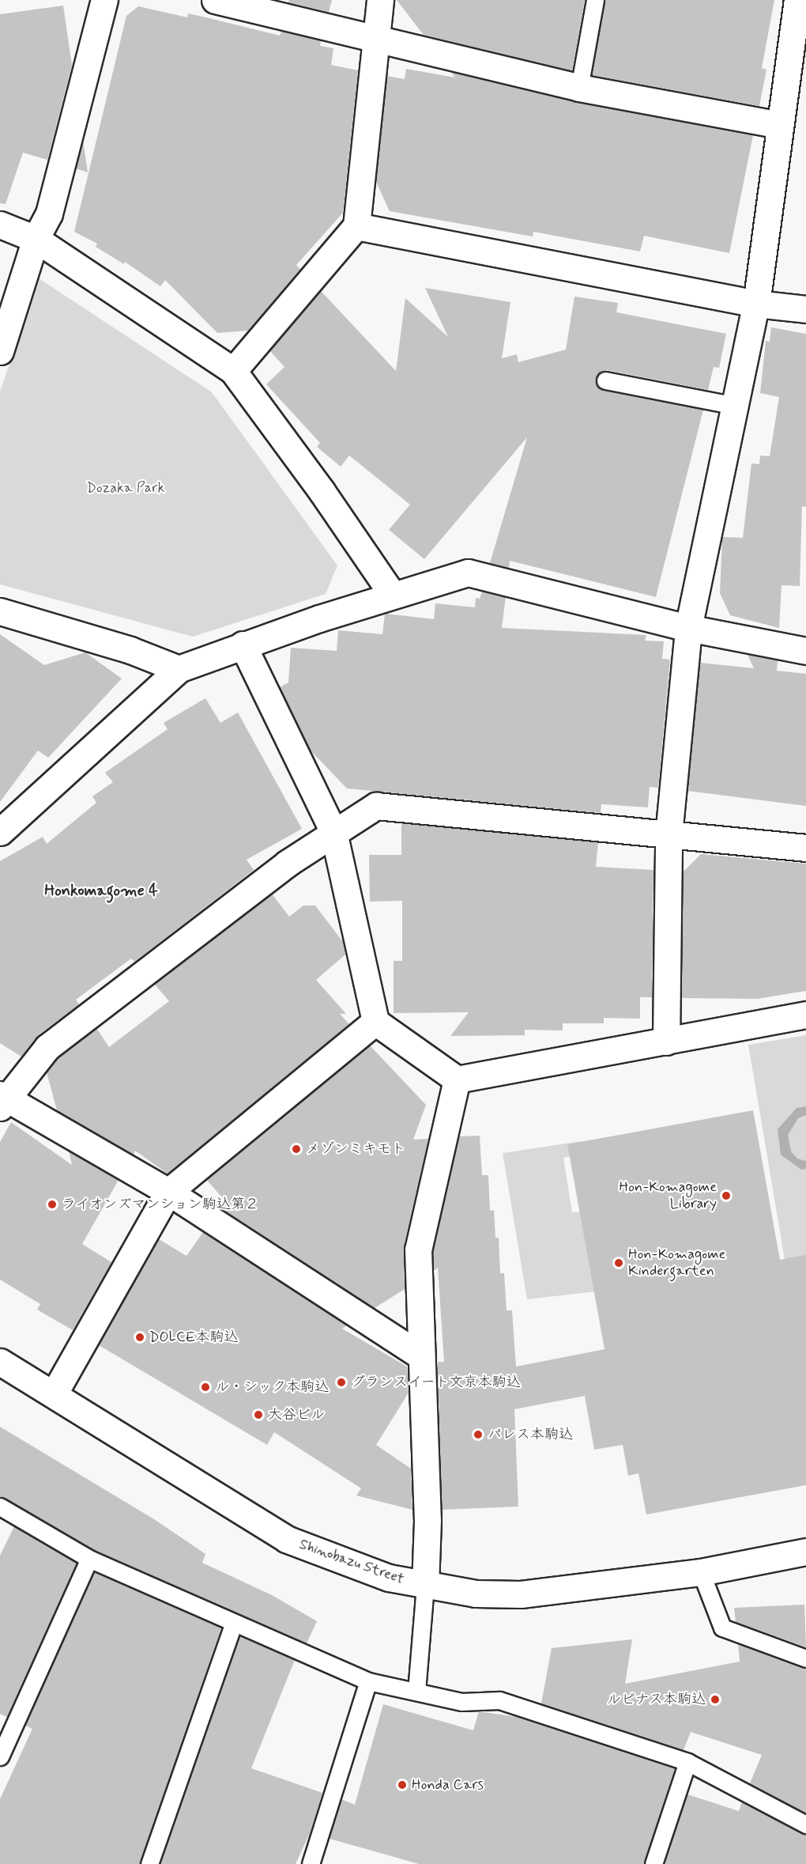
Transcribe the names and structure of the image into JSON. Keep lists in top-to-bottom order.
{
  "streets": {
    "street": ["Shinobazu Street"]
  },
  "districts": ["Honkomagome 4"],
  "parks": ["Dozaka Park"],
  "places": [
    "メゾンミキモト",
    "Hon-Komagome Library",
    "ライオンズマンション駒込第２",
    "Hon-Komagome Kindergarten",
    "DOLCE本駒込",
    "グランスイート文京本駒込",
    "ル・シック本駒込",
    "大谷ビル",
    "パレス本駒込",
    "ルピナス本駒込",
    "Honda Cars"
  ]
}
